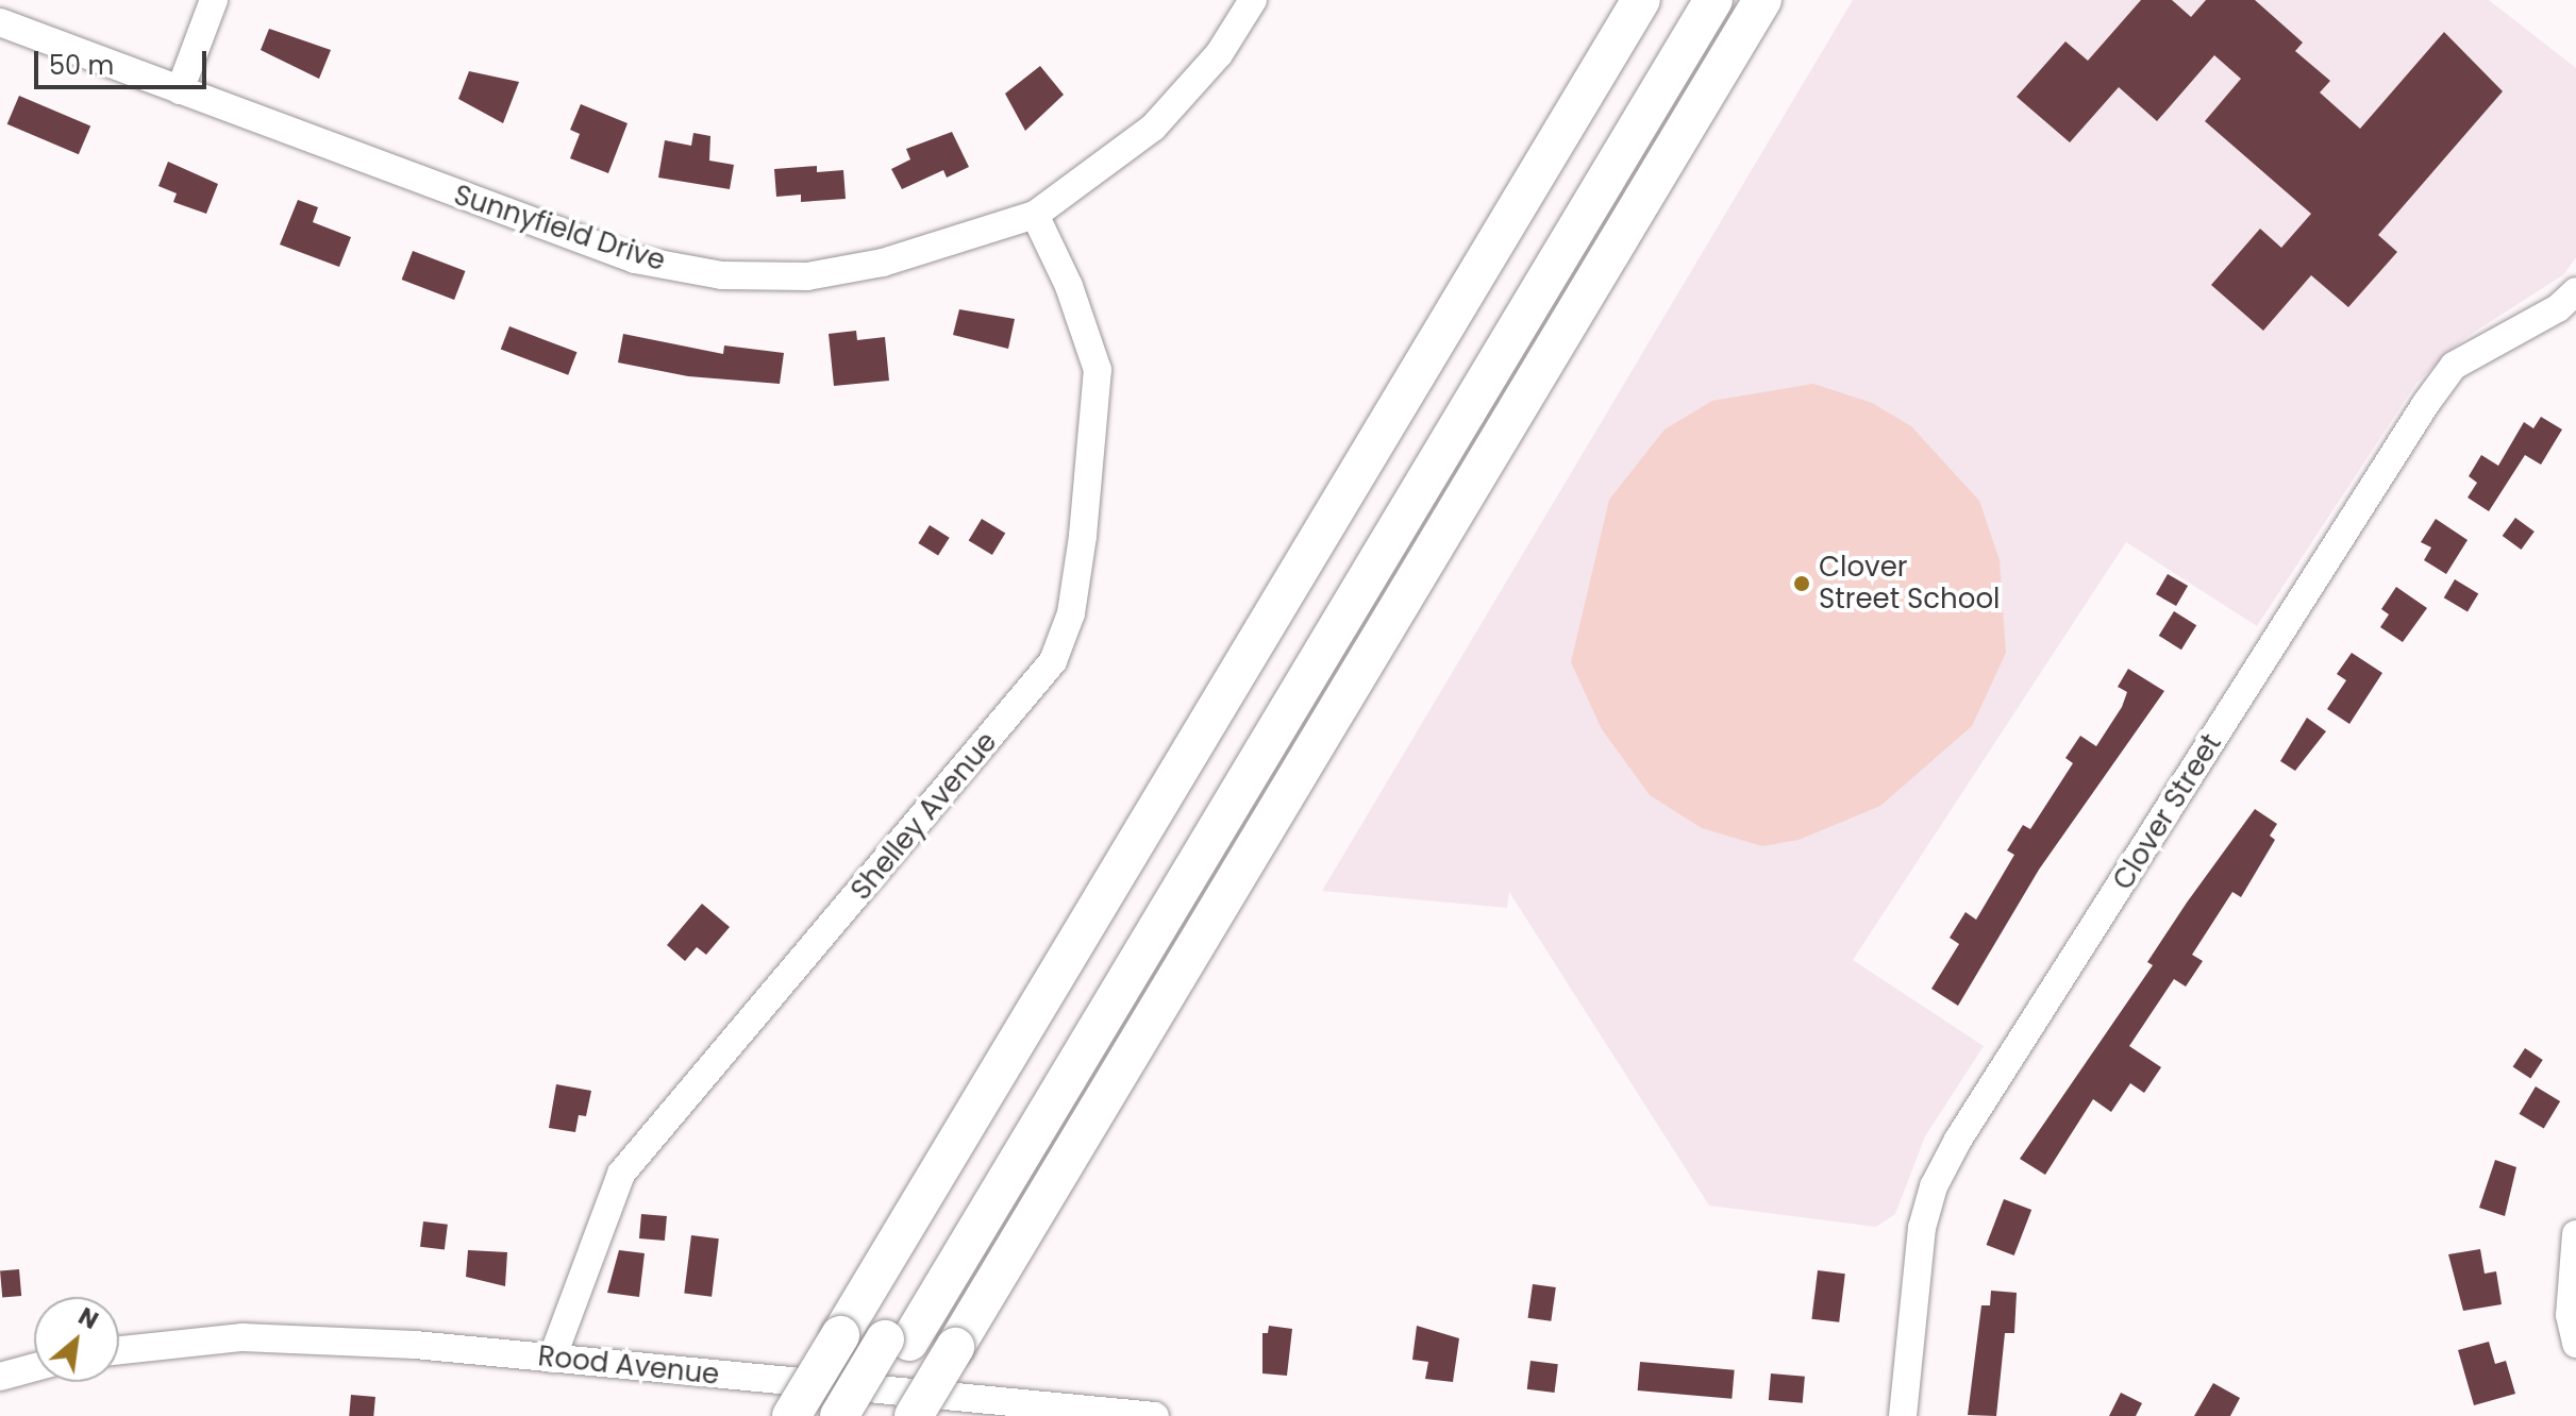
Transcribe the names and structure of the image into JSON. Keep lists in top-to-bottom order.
{
  "streets": {
    "street": [
      "Sunnyfield Drive",
      "Clover Street",
      "Shelley Avenue",
      "Rood Avenue"
    ]
  },
  "crossings": [
    ["Sunnyfield Drive", "Shelley Avenue"],
    ["Shelley Avenue", "Rood Avenue"]
  ],
  "places": ["Clover Street School"],
  "scale_bar": "50 m",
  "north": "top right"
}
